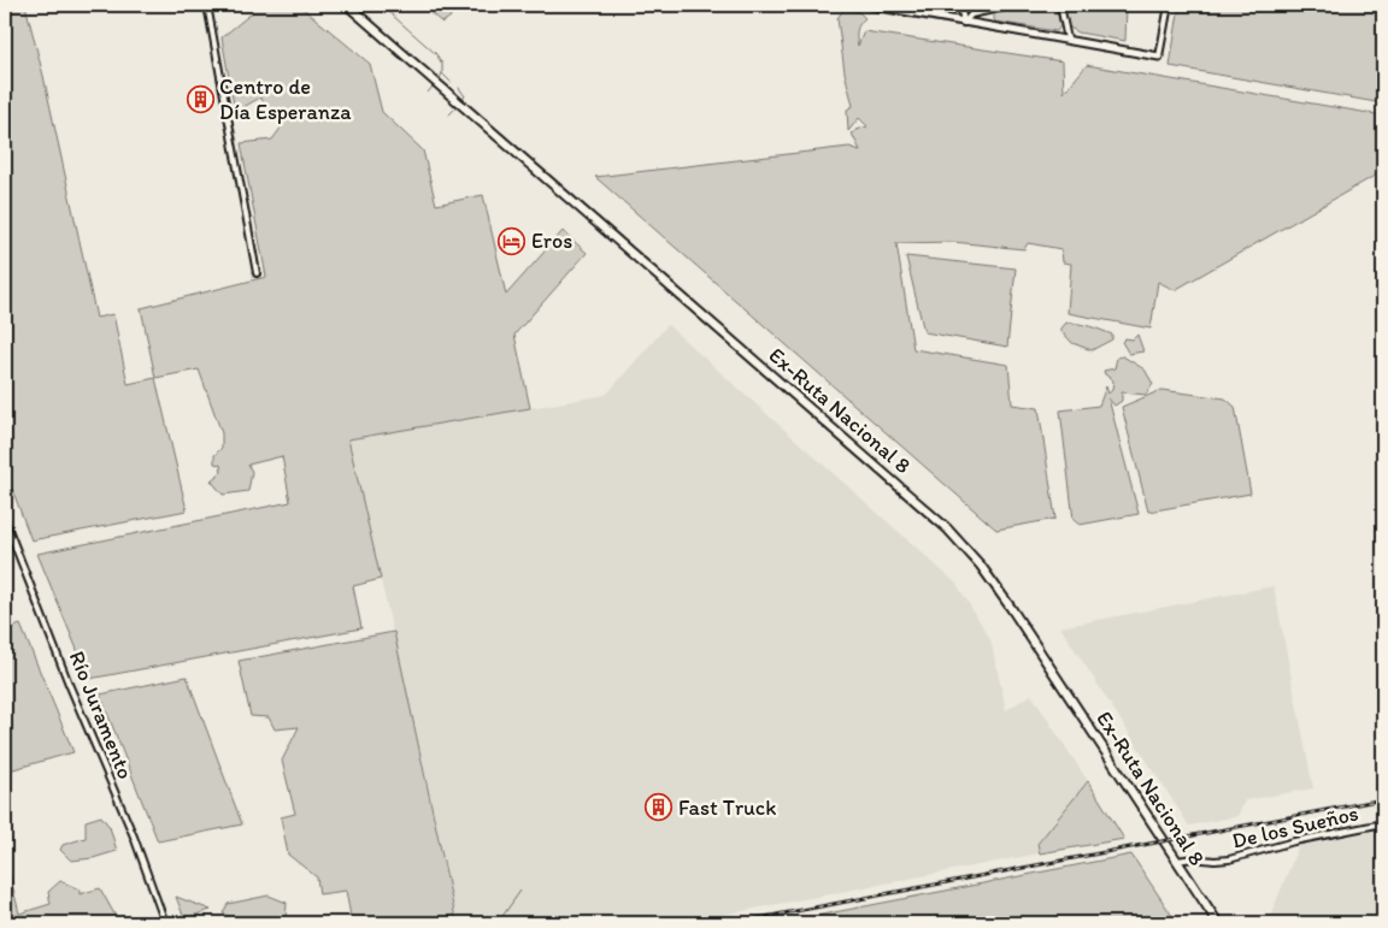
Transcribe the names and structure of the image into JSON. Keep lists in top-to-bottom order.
{
  "streets": {
    "main road": ["Ex-Ruta Nacional 8"],
    "street": ["Río Juramento", "De los Sueños"]
  },
  "crossings": [
    ["Ex-Ruta Nacional 8", "De los Sueños"]
  ],
  "places": {
    "building": ["Centro de Día Esperanza", "Fast Truck"],
    "hotel": ["Eros"]
  }
}
